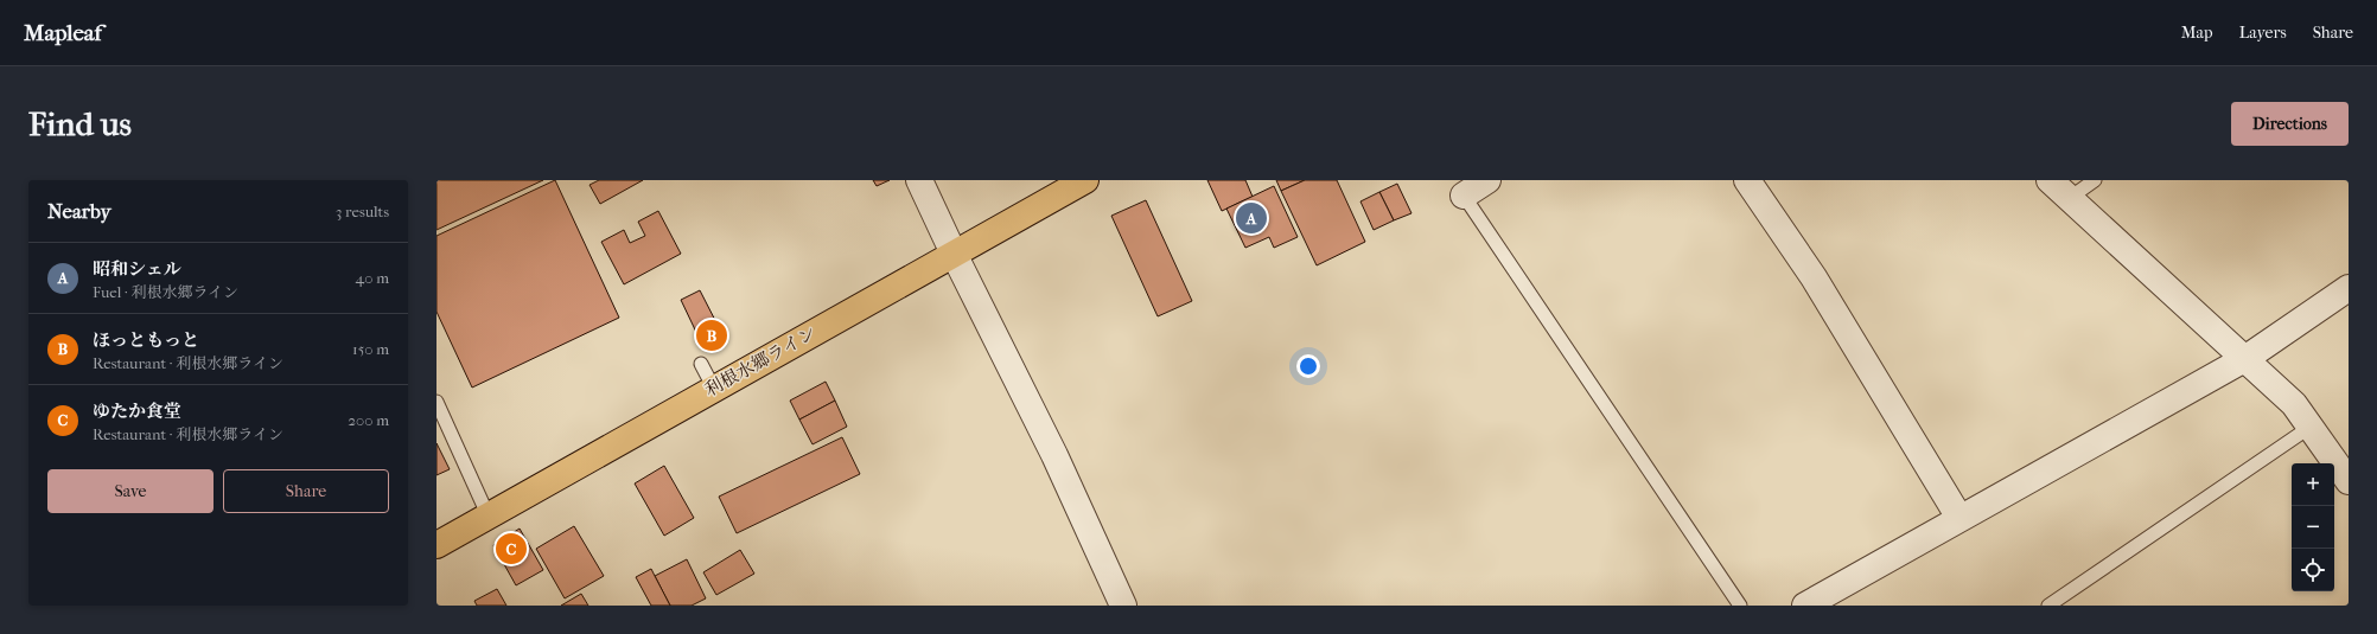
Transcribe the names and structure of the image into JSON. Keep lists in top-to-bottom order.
{
  "streets": {
    "highway": ["利根水郷ライン"]
  },
  "page": {
    "header": "Mapleaf",
    "nav": ["Map", "Layers", "Share"],
    "buttons": [
      "Directions",
      ["Save", "Share"]
    ],
    "title": "Find us",
    "heading": ["Nearby", "3 results"],
    "pins": ["A", "B", "C"],
    "list": [
      {
        "mark": "A",
        "name": "昭和シェル",
        "note": "Fuel · 利根水郷ライン",
        "value": "40 m"
      },
      {
        "mark": "B",
        "name": "ほっともっと",
        "note": "Restaurant · 利根水郷ライン",
        "value": "150 m"
      },
      {
        "mark": "C",
        "name": "ゆたか食堂",
        "note": "Restaurant · 利根水郷ライン",
        "value": "200 m"
      }
    ],
    "map_buttons": ["+", "−"]
  }
}
